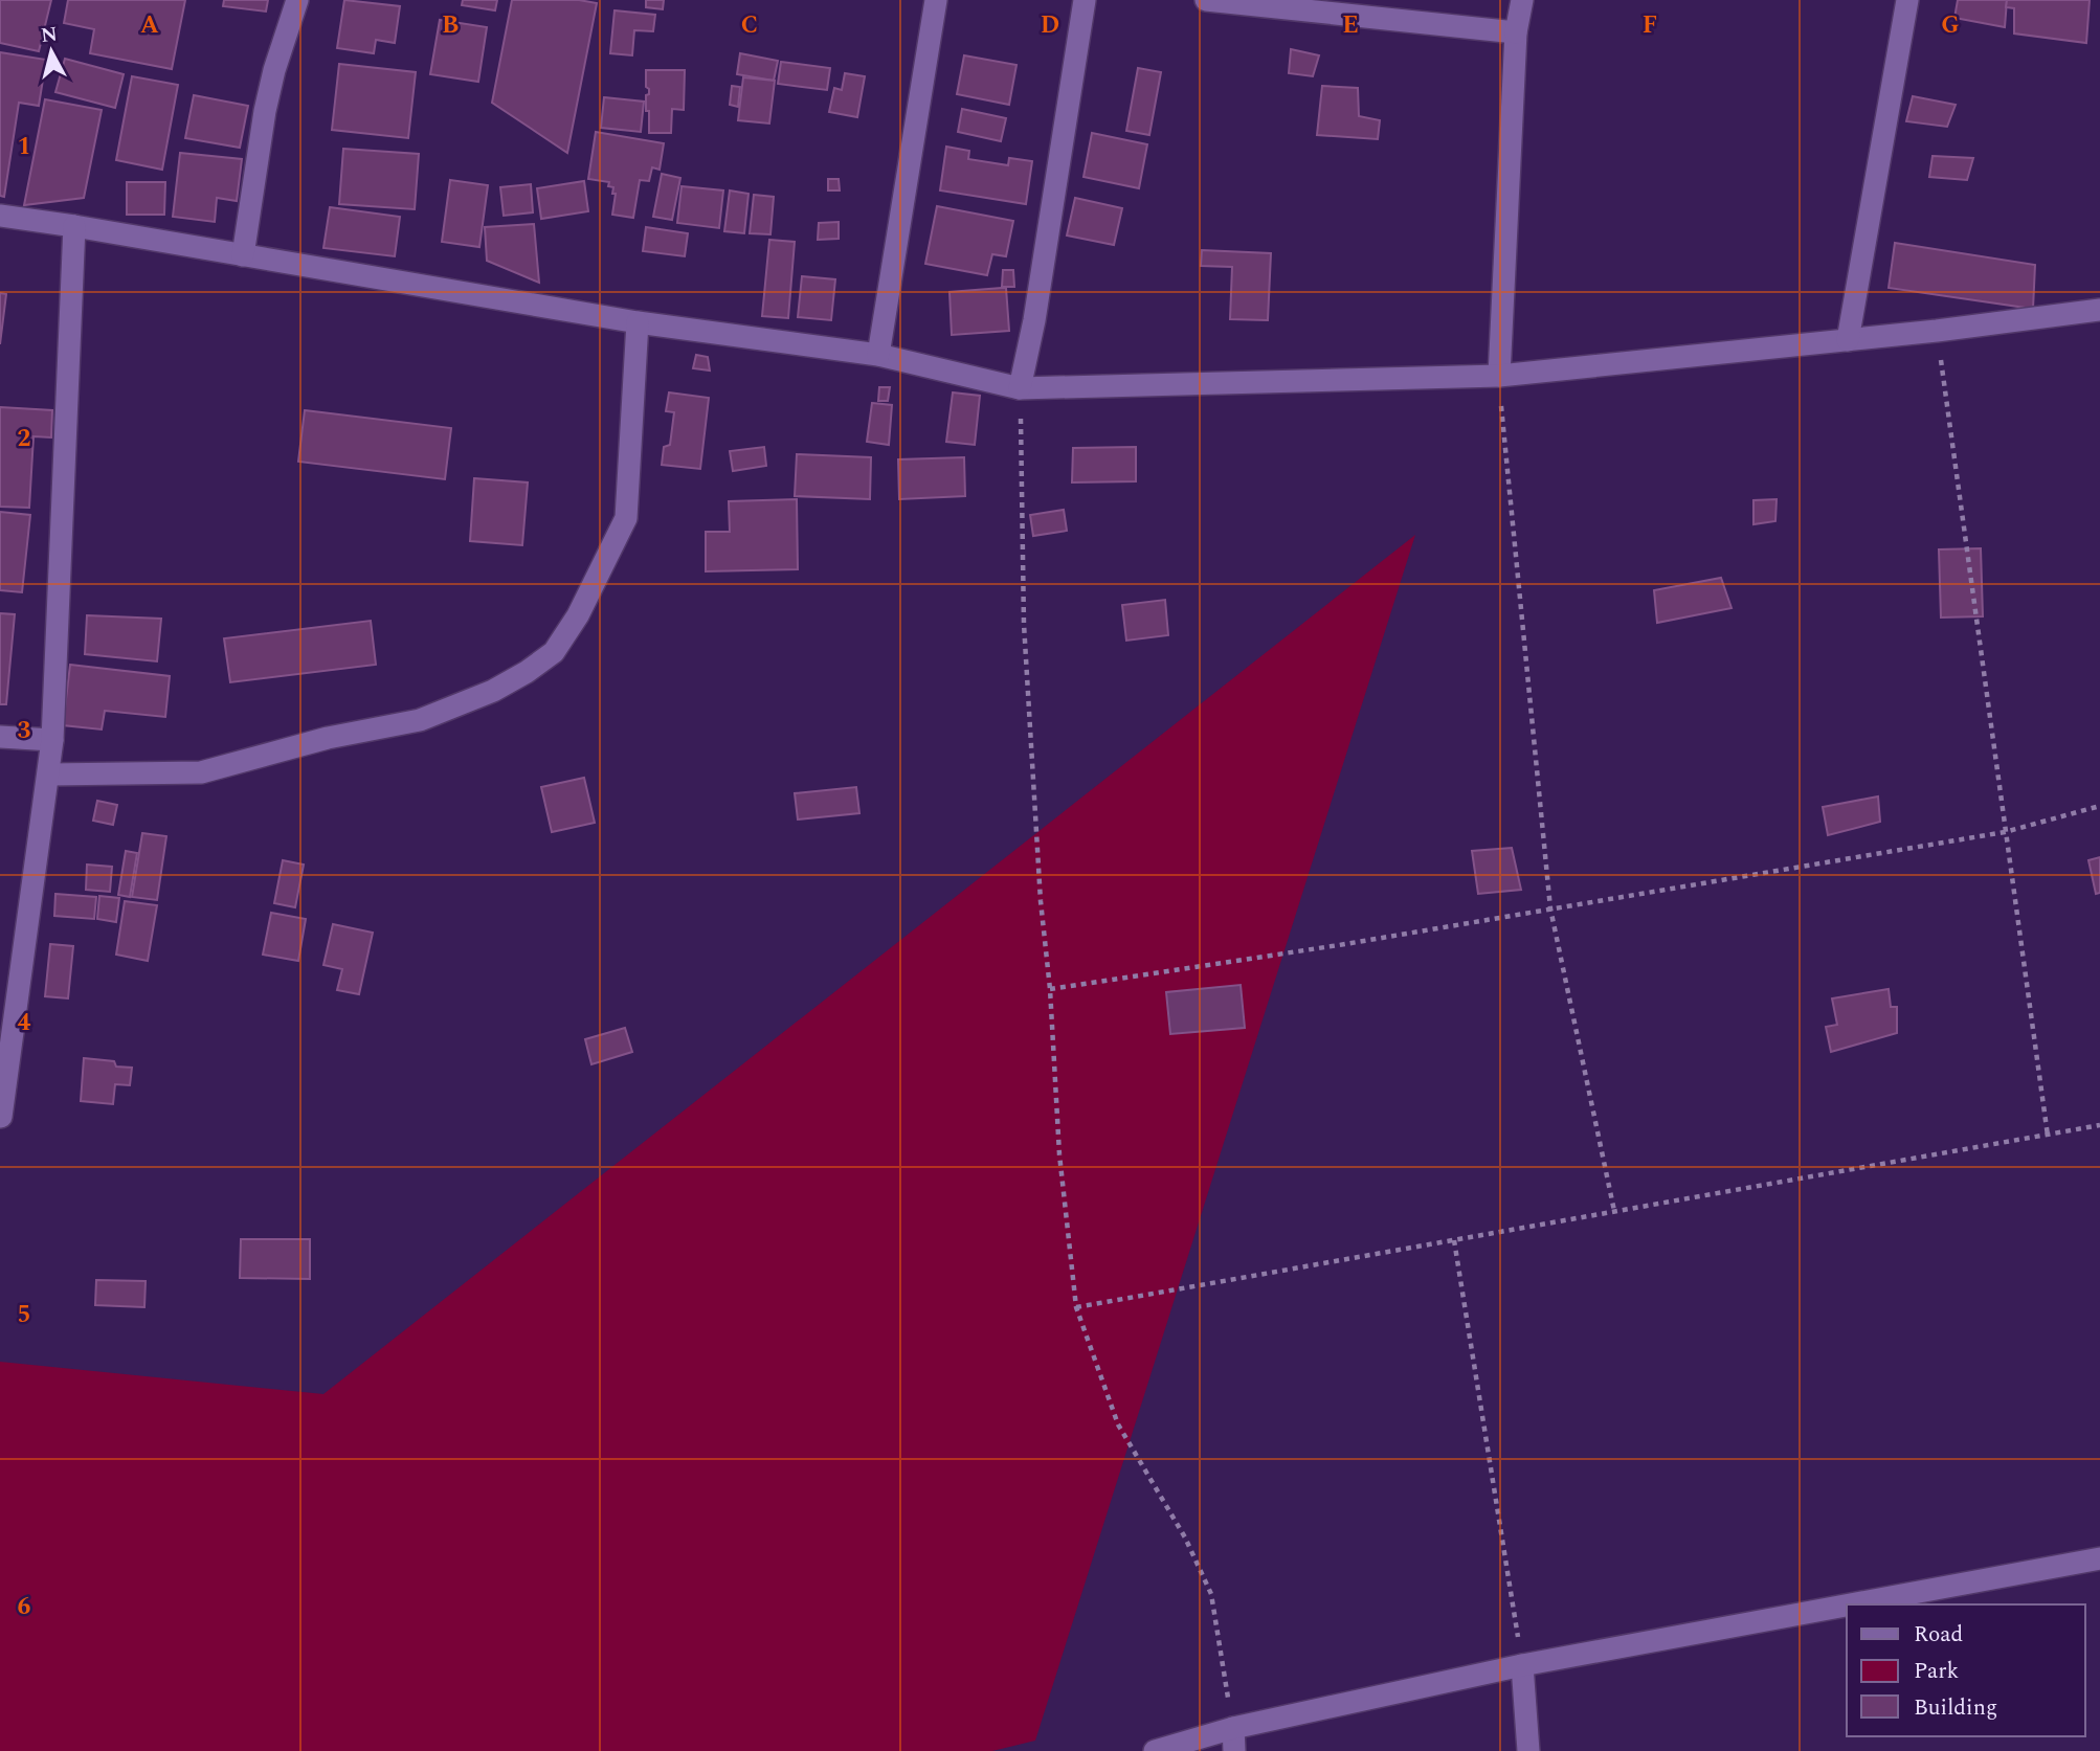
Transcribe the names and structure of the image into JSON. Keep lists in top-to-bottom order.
{
  "legend": ["Road", "Park", "Building"],
  "north": "top",
  "grid": {
    "columns": [
      "A",
      "B",
      "C",
      "D",
      "E",
      "F",
      "G"
    ],
    "rows": [
      "1",
      "2",
      "3",
      "4",
      "5",
      "6"
    ]
  }
}
